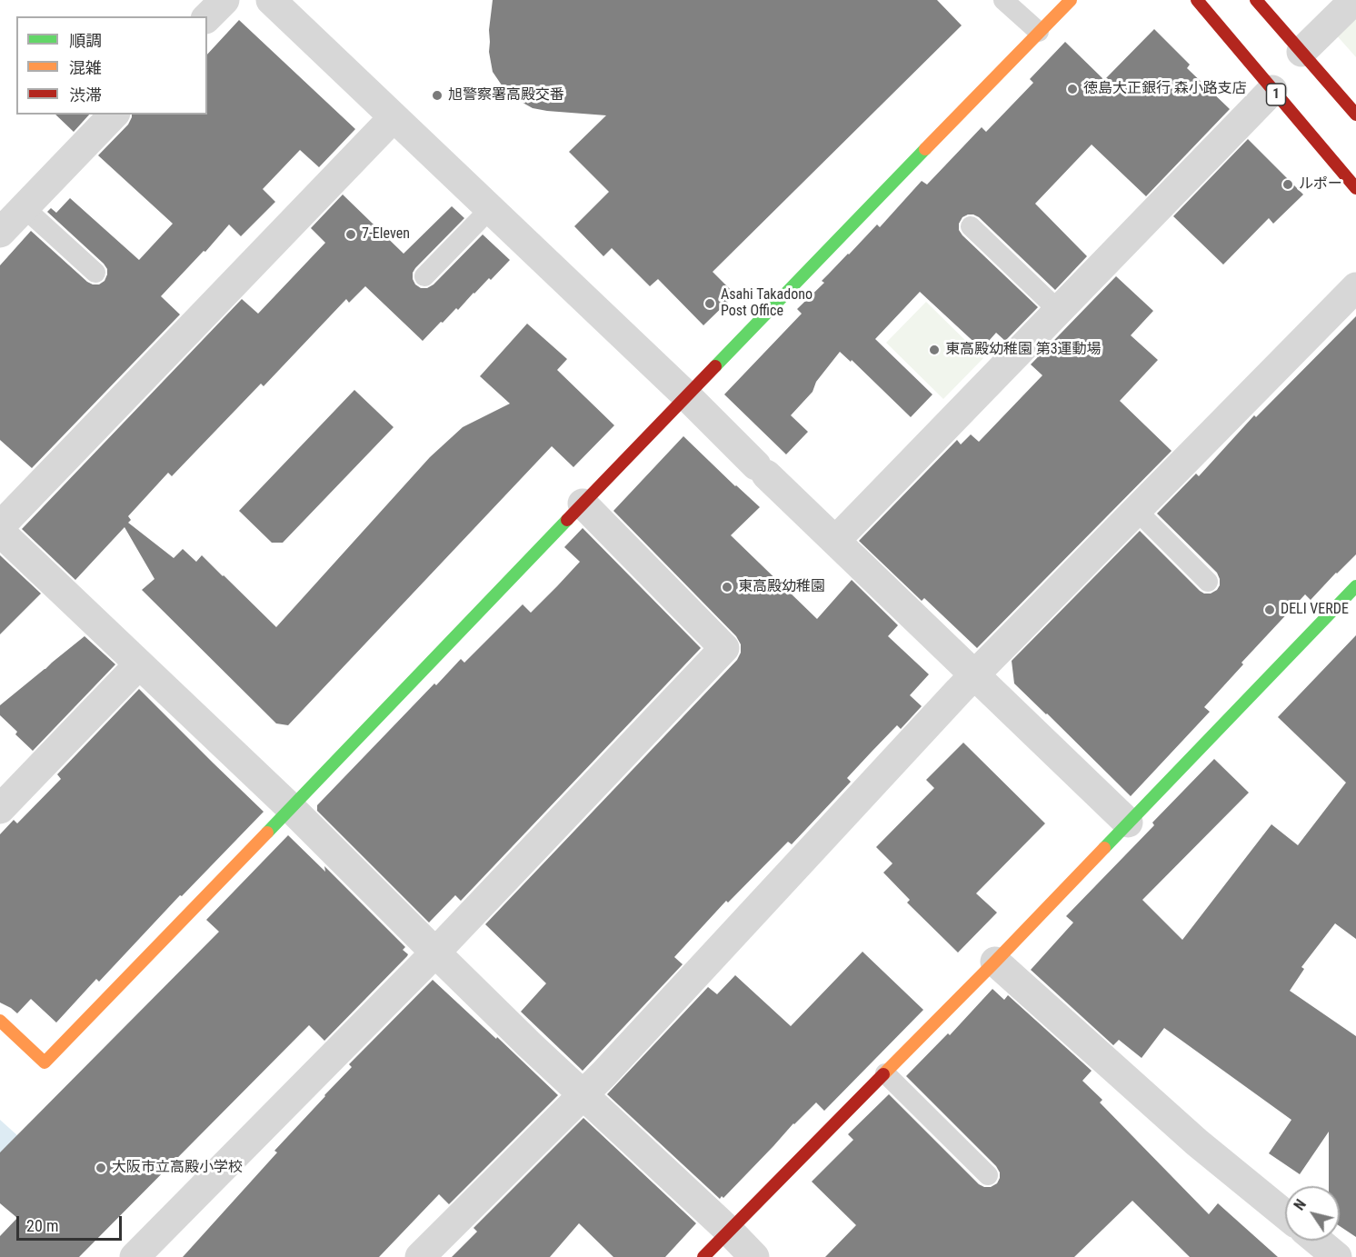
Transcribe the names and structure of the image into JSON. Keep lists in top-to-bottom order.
{
  "streets": {
    "main road": ["1"]
  },
  "places": [
    "徳島大正銀行 森小路支店",
    "旭警察署高殿交番",
    "ルポー",
    "7-Eleven",
    "Asahi Takadono Post Office",
    "東高殿幼稚園 第3運動場",
    "東高殿幼稚園",
    "DELI VERDE",
    "大阪市立高殿小学校"
  ],
  "legend": ["順調", "混雑", "渋滞"],
  "scale_bar": "20 m",
  "north": "top left"
}
